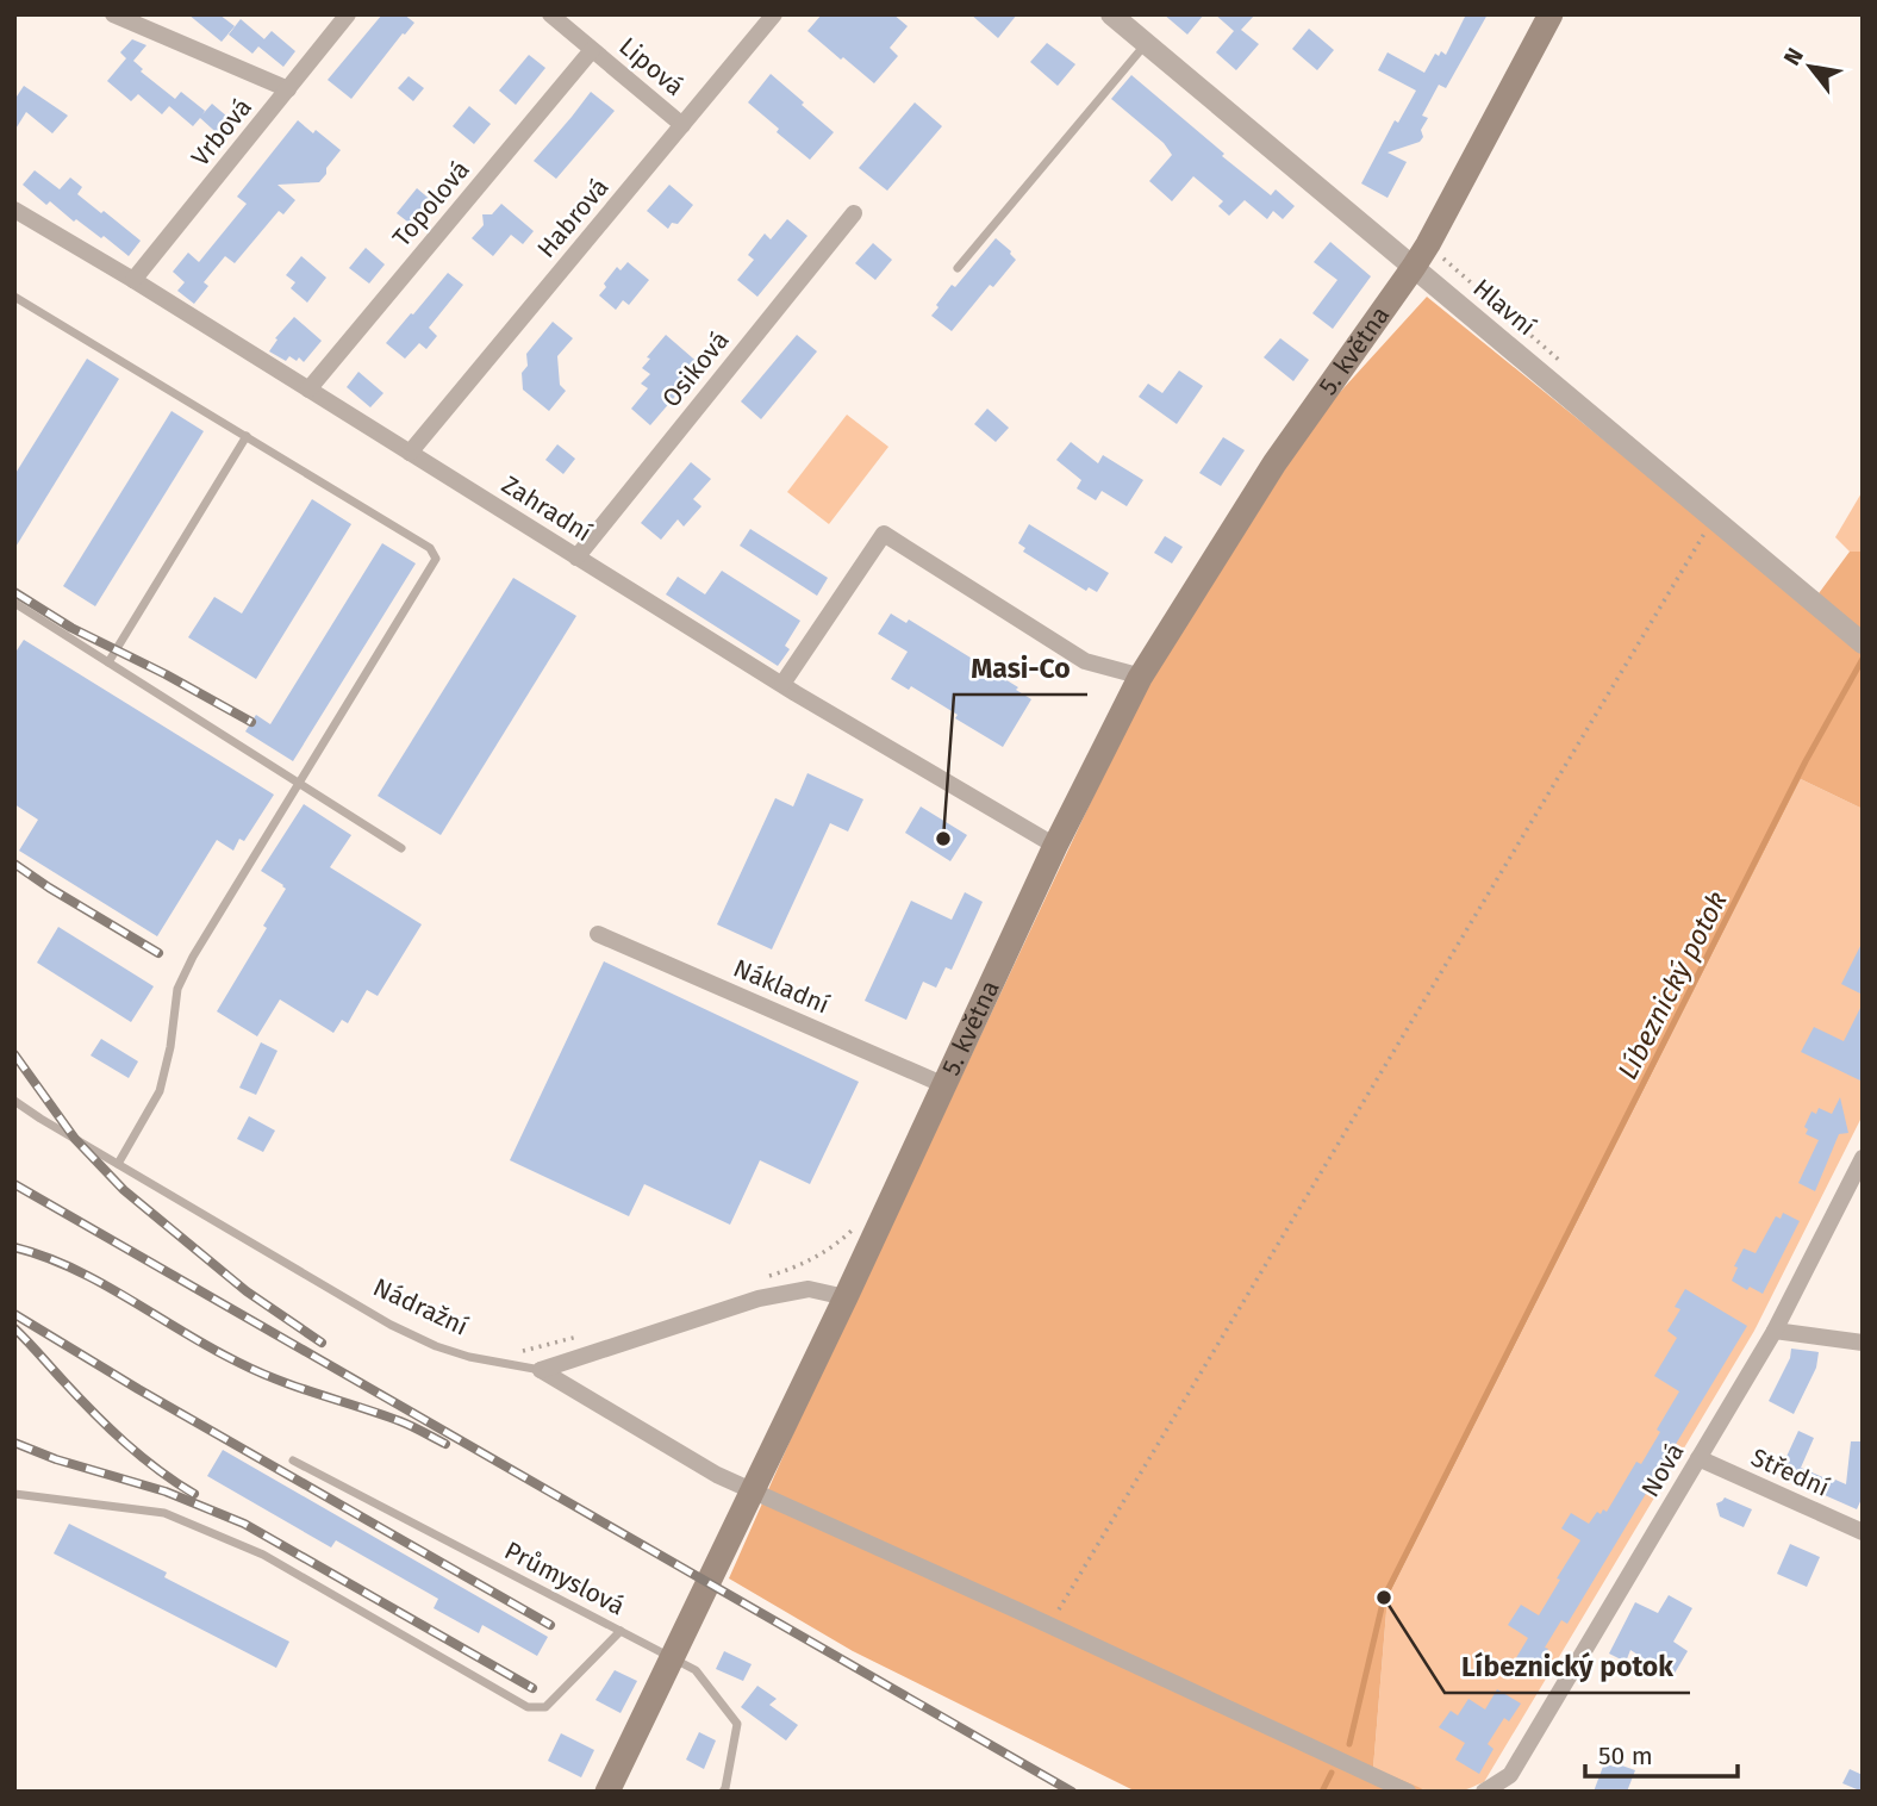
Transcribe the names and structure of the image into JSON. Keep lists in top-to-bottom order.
{
  "streets": {
    "main road": ["5. května"],
    "street": [
      "Lipová",
      "Vrbová",
      "Topolová",
      "Habrová",
      "Hlavní",
      "Osiková",
      "Zahradní",
      "Nákladní",
      "Nádražní",
      "Nová",
      "Střední"
    ],
    "lane": ["Průmyslová"]
  },
  "crossings": [
    ["Lipová", "Topolová"],
    ["Lipová", "Habrová"],
    ["Vrbová", "Zahradní"],
    ["Topolová", "Zahradní"],
    ["Habrová", "Zahradní"],
    ["Hlavní", "5. května"],
    ["5. května", "Zahradní"],
    ["5. května", "Nákladní"],
    ["5. května", "Nádražní"],
    ["Osiková", "Zahradní"],
    ["Nová", "Střední"]
  ],
  "water": ["Líbeznický potok"],
  "places": ["Masi-Co", "Líbeznický potok"],
  "scale_bar": "50 m",
  "north": "top left"
}
